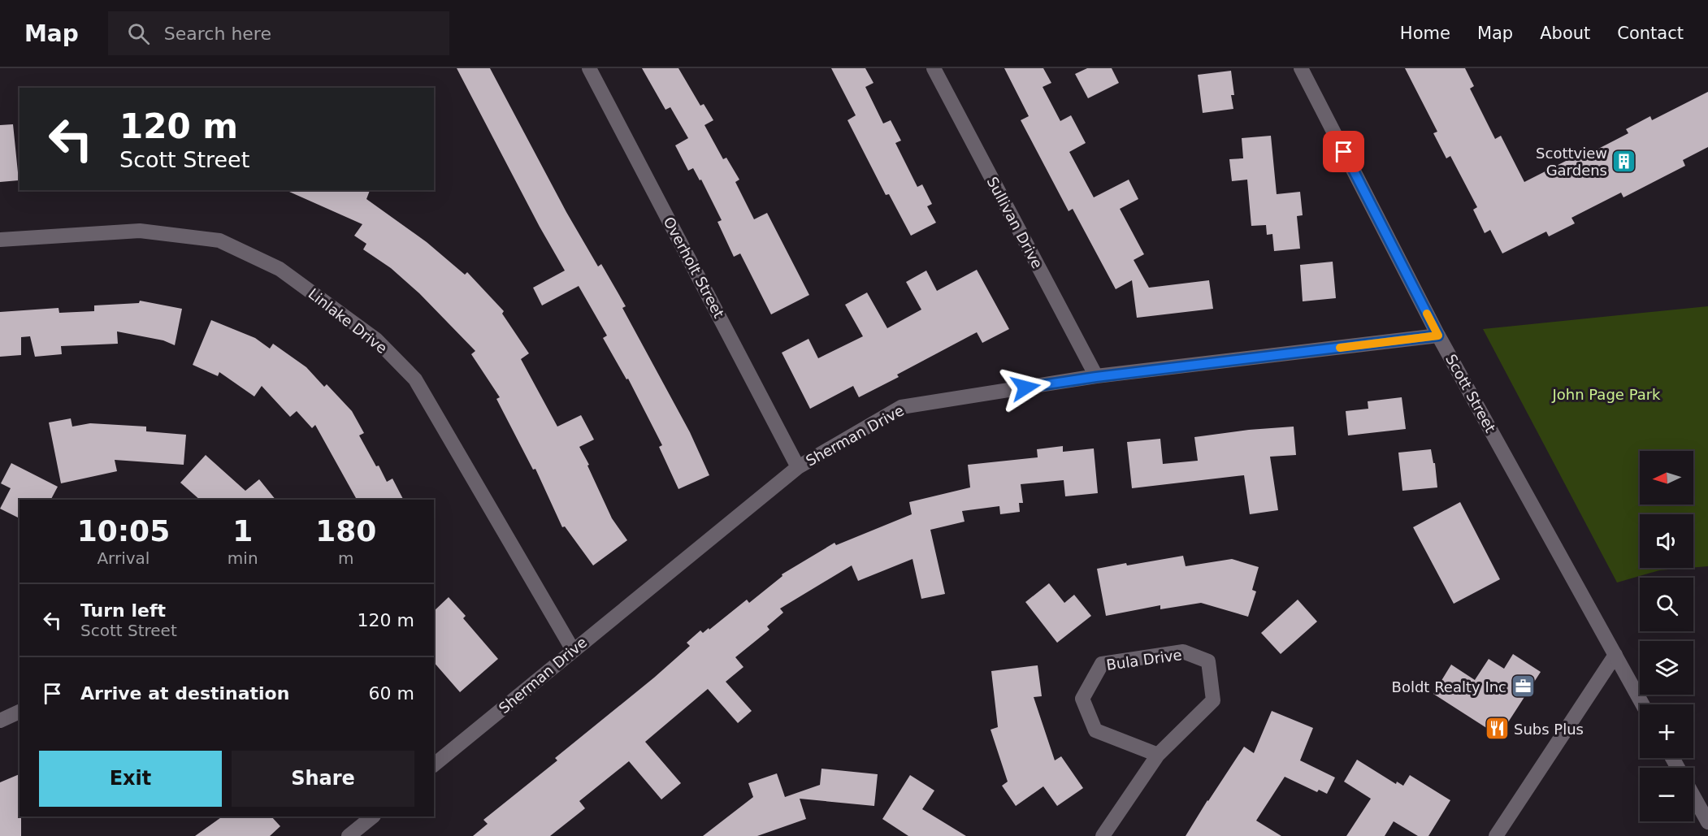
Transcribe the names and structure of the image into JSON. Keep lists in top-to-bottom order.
{
  "streets": {
    "street": [
      "Sullivan Drive",
      "Overholt Street",
      "Linlake Drive",
      "Scott Street",
      "Sherman Drive",
      "Bula Drive"
    ]
  },
  "crossings": [
    ["Sullivan Drive", "Sherman Drive"],
    ["Overholt Street", "Sherman Drive"],
    ["Linlake Drive", "Sherman Drive"],
    ["Scott Street", "Sherman Drive"]
  ],
  "parks": ["John Page Park"],
  "places": {
    "building": ["Scottview Gardens"],
    "office": ["Boldt Realty Inc"],
    "restaurant": ["Subs Plus"]
  },
  "north": "left",
  "page": {
    "header": "Map",
    "search": "Search here",
    "nav": [
      "Home",
      "Map",
      "About",
      "Contact"
    ],
    "turn": ["120 m", "Scott Street"],
    "map_buttons": ["+", "−"],
    "eta": [
      "10:05",
      "Arrival",
      "1",
      "min",
      "180",
      "m"
    ],
    "list": [
      {
        "name": "Turn left",
        "note": "Scott Street",
        "value": "120 m"
      },
      {
        "name": "Arrive at destination",
        "value": "60 m"
      }
    ],
    "buttons": ["Exit", "Share"]
  }
}
